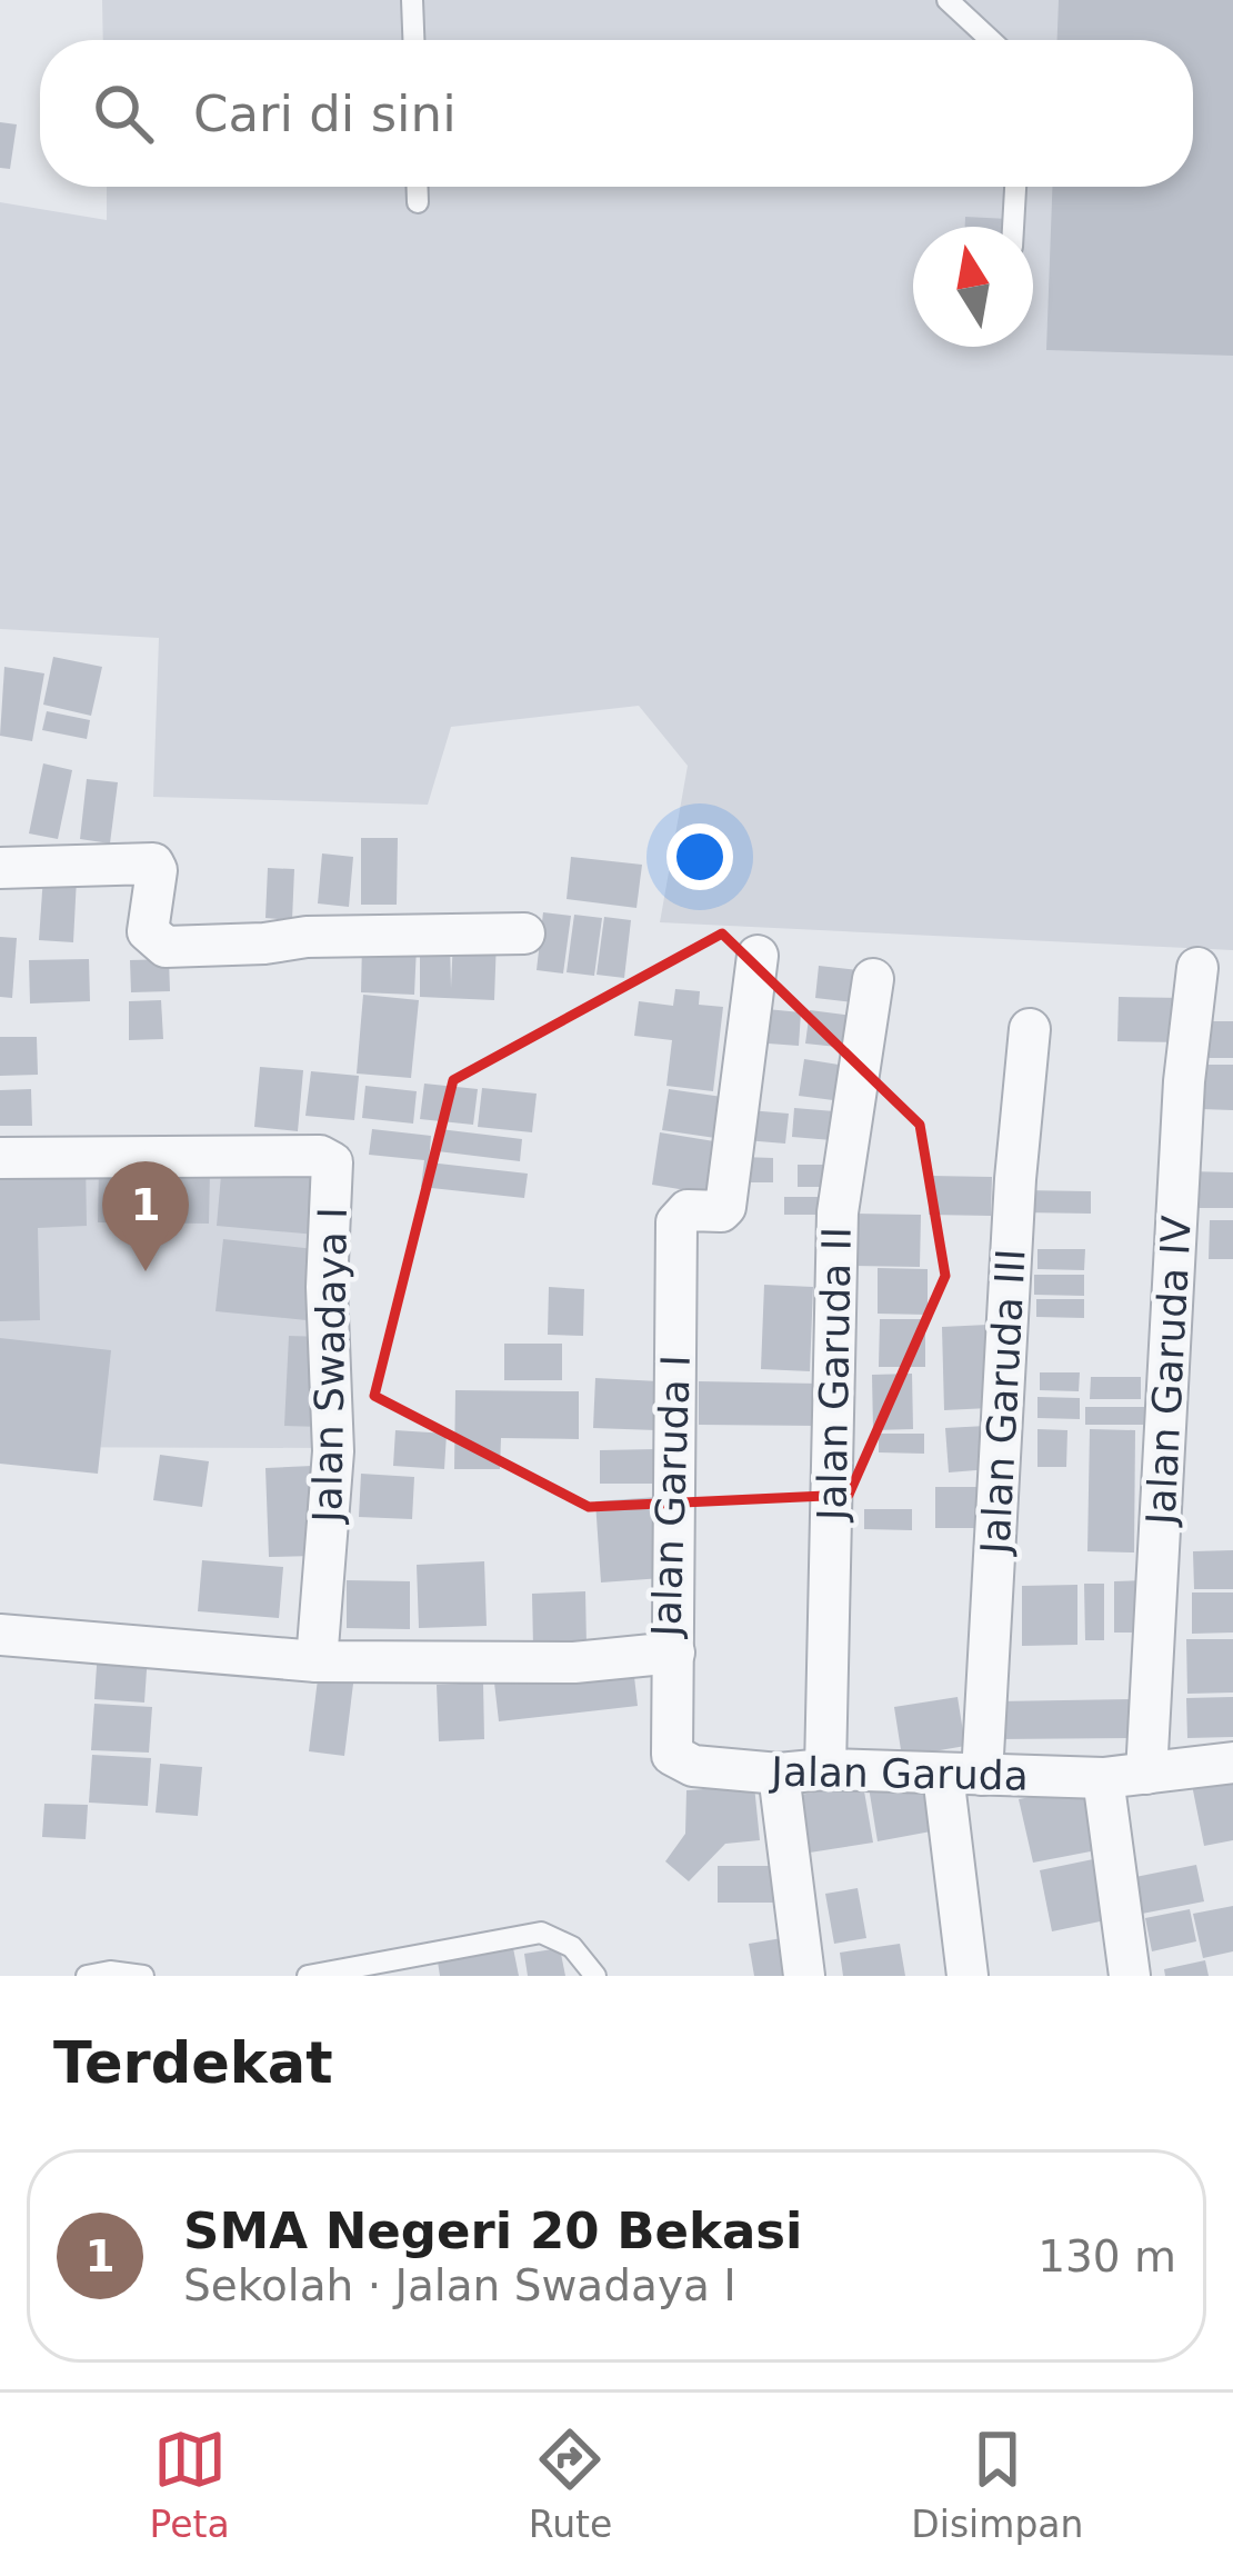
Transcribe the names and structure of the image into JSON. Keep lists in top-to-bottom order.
{
  "streets": {
    "street": [
      "Jalan Swadaya I",
      "Jalan Garuda IV",
      "Jalan Garuda II",
      "Jalan Garuda III",
      "Jalan Garuda I",
      "Jalan Garuda"
    ]
  },
  "crossings": [
    ["Jalan Swadaya I", "Jalan Garuda I"],
    ["Jalan Garuda IV", "Jalan Garuda"],
    ["Jalan Garuda II", "Jalan Garuda"],
    ["Jalan Garuda III", "Jalan Garuda"],
    ["Jalan Garuda I", "Jalan Garuda"]
  ],
  "north": "top",
  "page": {
    "search": "Cari di sini",
    "pins": "1",
    "heading": "Terdekat",
    "list": [
      {
        "mark": "1",
        "name": "SMA Negeri 20 Bekasi",
        "note": "Sekolah · Jalan Swadaya I",
        "value": "130 m"
      }
    ],
    "nav": ["Peta", "Rute", "Disimpan"]
  }
}
